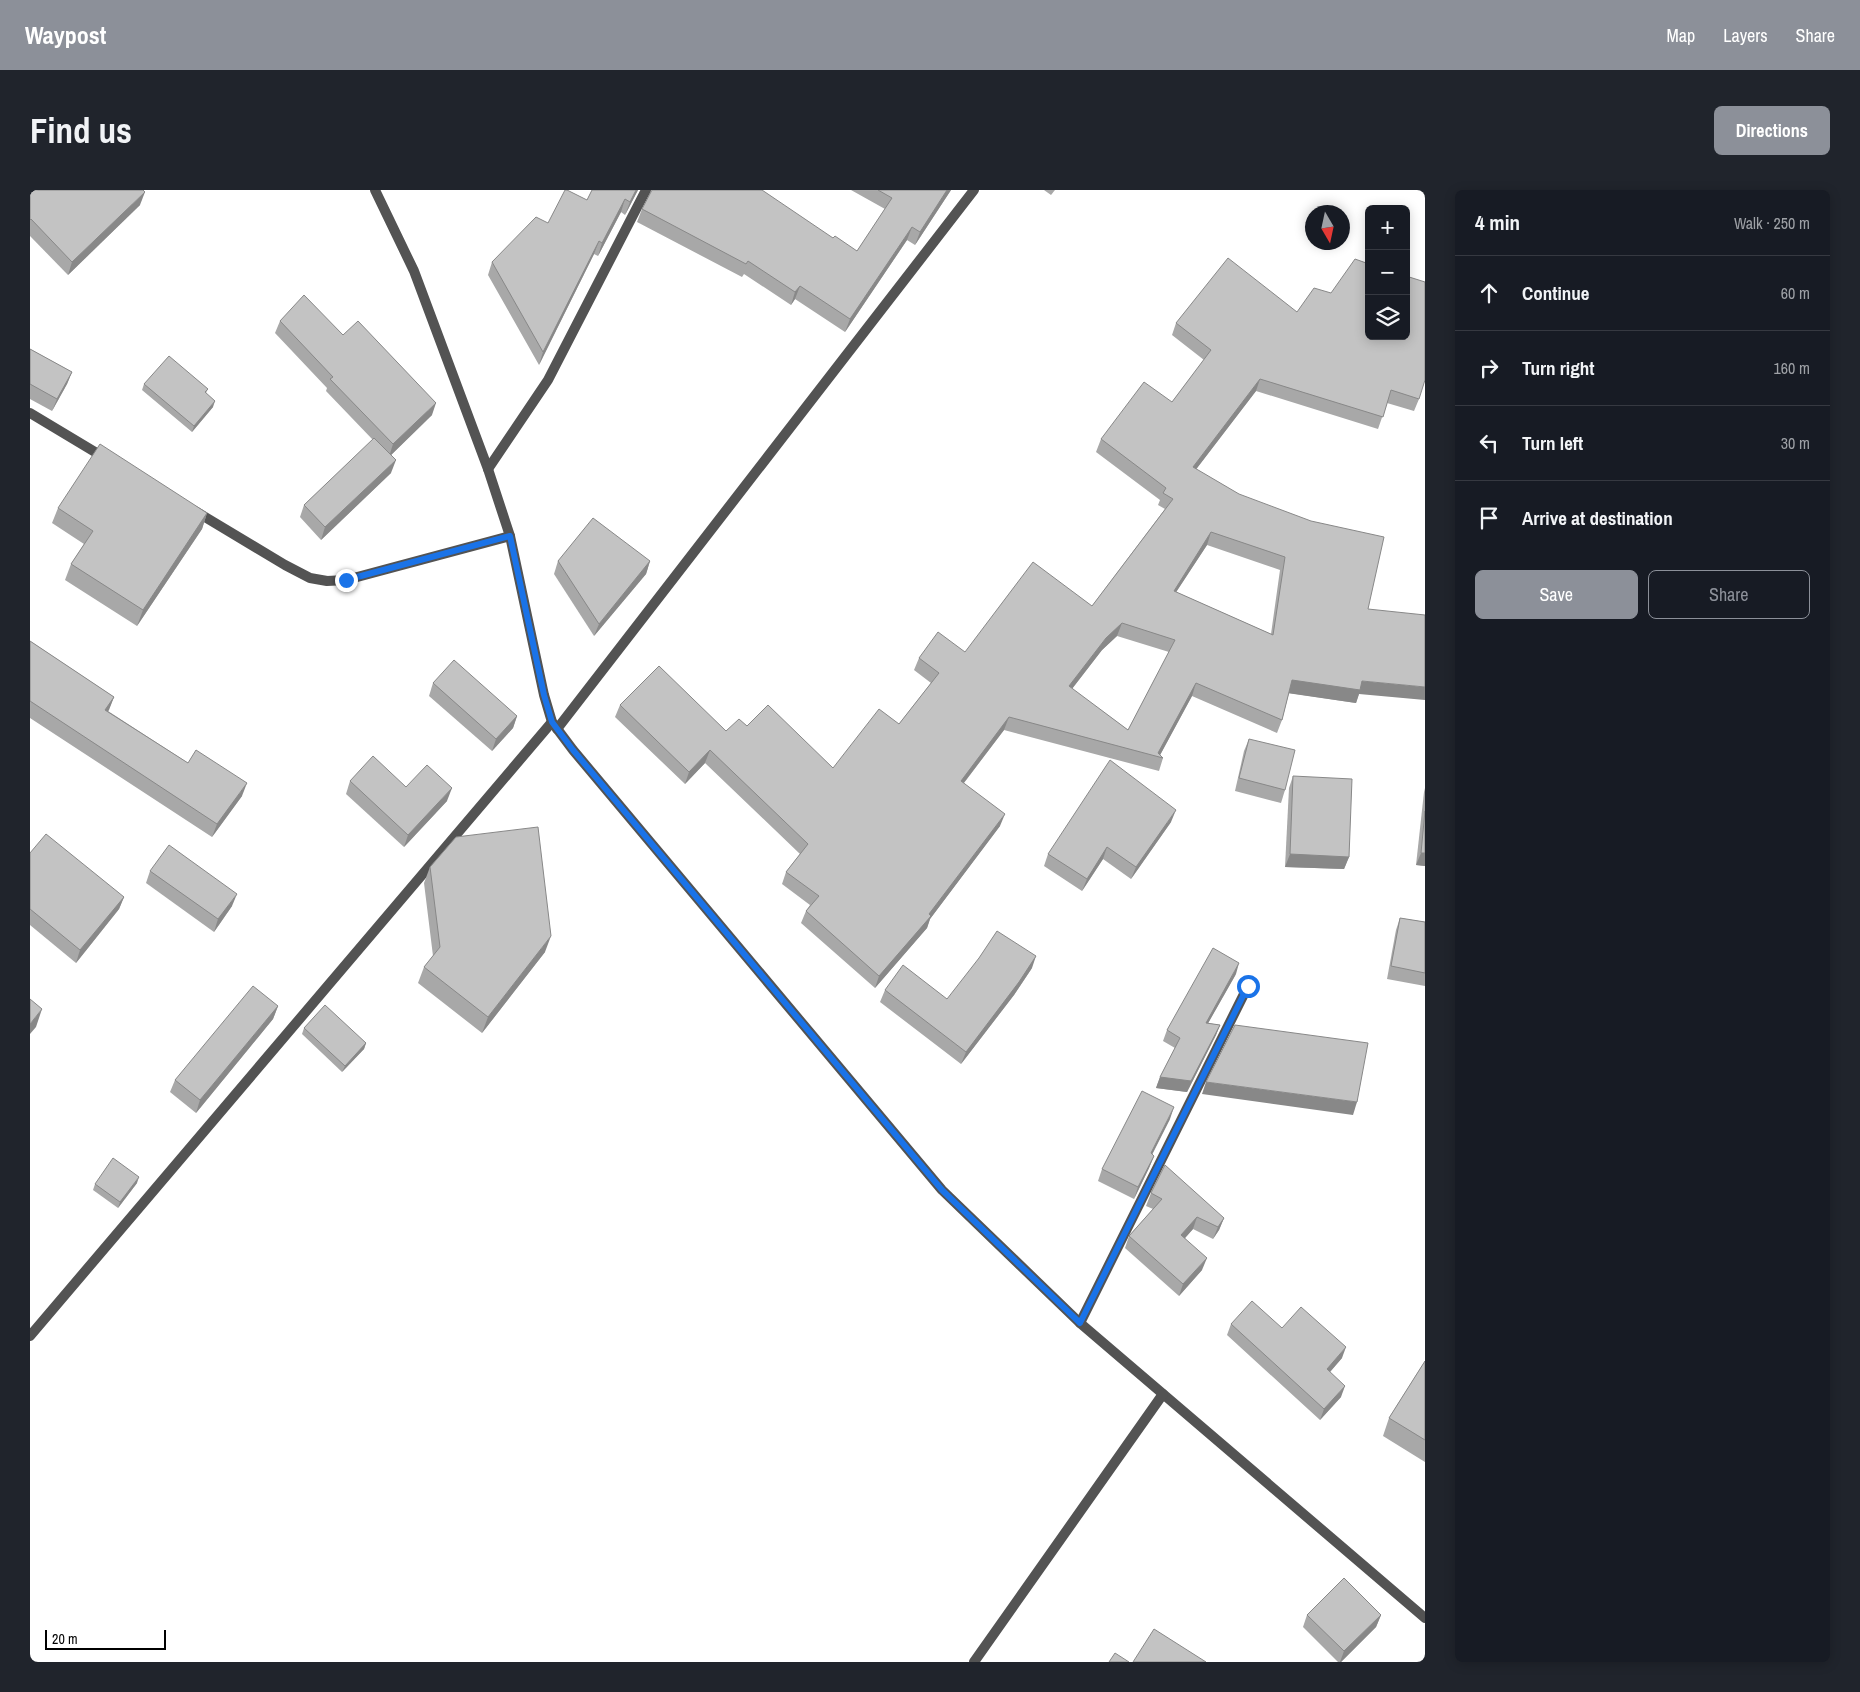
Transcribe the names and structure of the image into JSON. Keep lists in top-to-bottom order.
{
  "scale_bar": "20 m",
  "north": "bottom",
  "page": {
    "header": "Waypost",
    "nav": ["Map", "Layers", "Share"],
    "buttons": [
      "Directions",
      ["Save", "Share"]
    ],
    "title": "Find us",
    "heading": ["4 min", "Walk · 250 m"],
    "map_buttons": ["+", "−"],
    "list": [
      ["Continue", "60 m"],
      ["Turn right", "160 m"],
      ["Turn left", "30 m"],
      "Arrive at destination"
    ],
    "scale": "20 m"
  }
}
